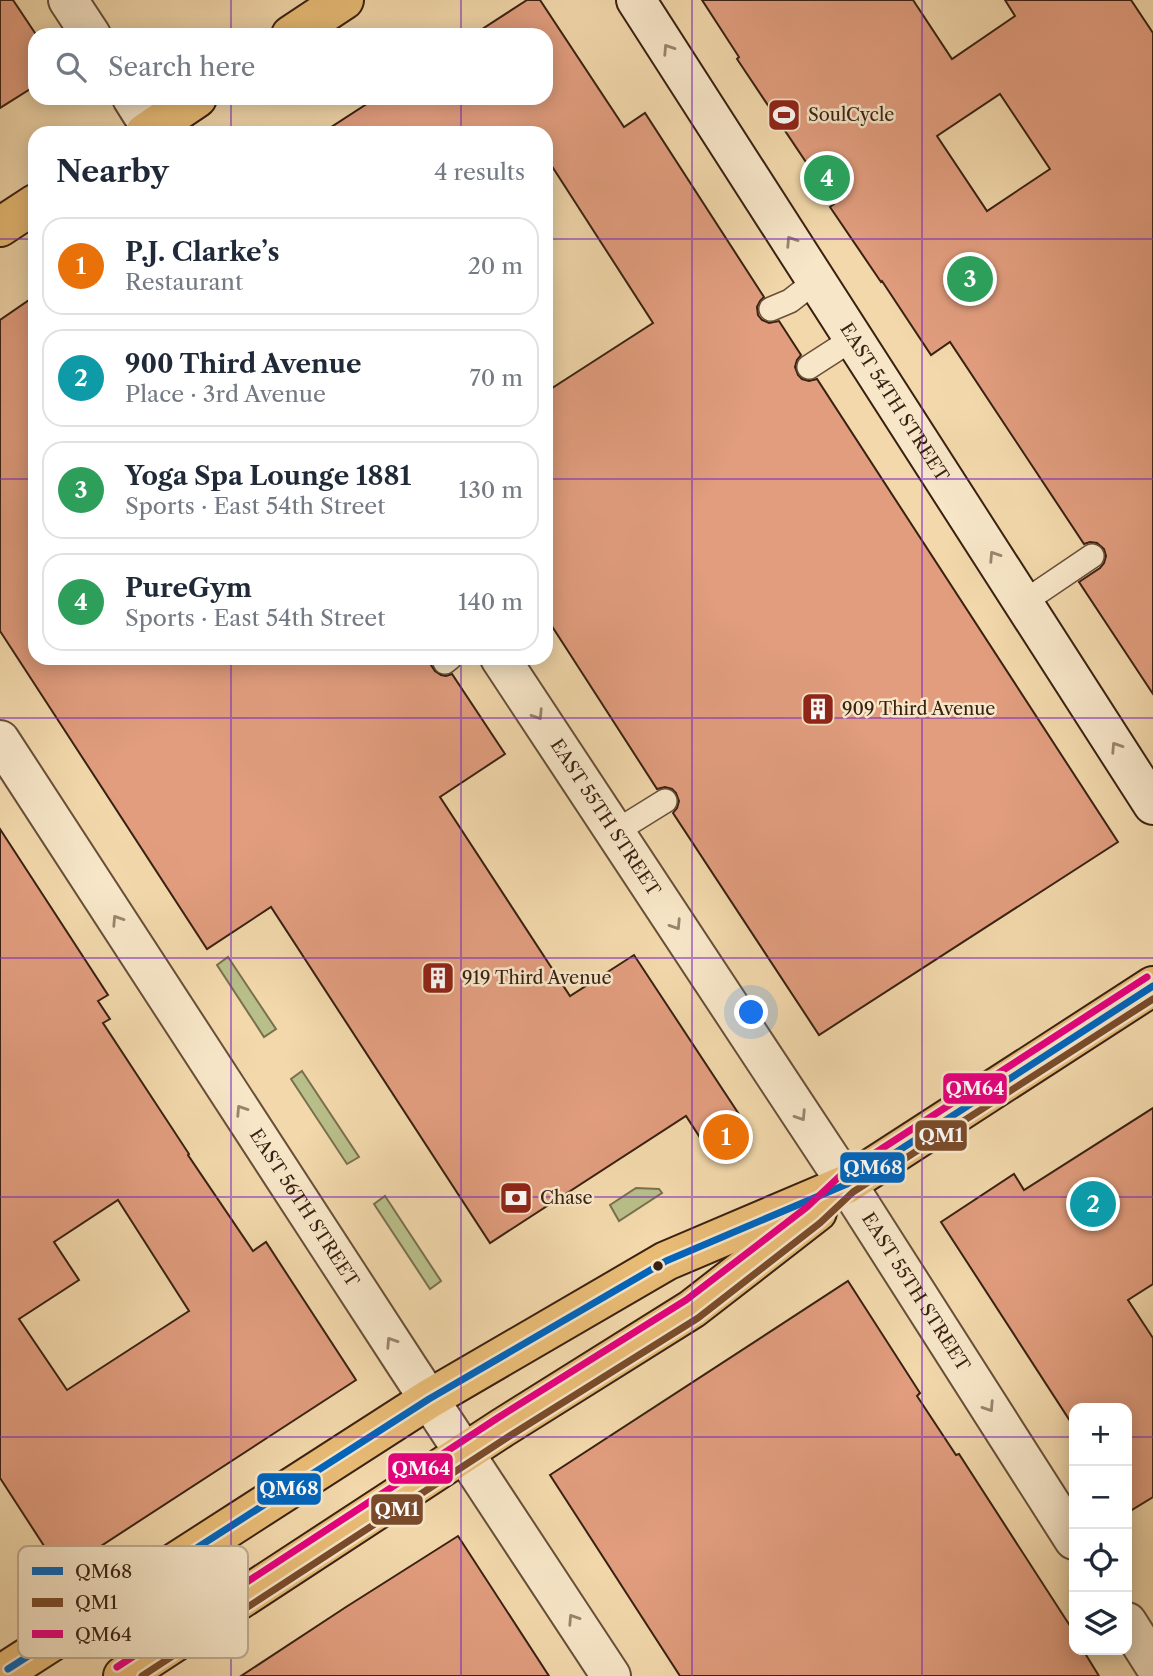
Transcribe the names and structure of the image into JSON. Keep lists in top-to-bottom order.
{
  "streets": {
    "street": ["EAST 54TH STREET", "EAST 55TH STREET", "EAST 56TH STREET"]
  },
  "one_way": ["EAST 54TH STREET", "EAST 55TH STREET", "EAST 56TH STREET"],
  "places": {
    "sports": ["SoulCycle"],
    "building": ["909 Third Avenue", "919 Third Avenue"],
    "bank": ["Chase"]
  },
  "lines": ["transit line QM64", "transit line QM68", "transit line QM1"],
  "legend": ["QM68", "QM1", "QM64"],
  "page": {
    "search": "Search here",
    "heading": ["Nearby", "4 results"],
    "pins": [
      "4",
      "3",
      "1",
      "2"
    ],
    "list": [
      {
        "mark": "1",
        "name": "P.J. Clarke’s",
        "note": "Restaurant",
        "value": "20 m"
      },
      {
        "mark": "2",
        "name": "900 Third Avenue",
        "note": "Place · 3rd Avenue",
        "value": "70 m"
      },
      {
        "mark": "3",
        "name": "Yoga Spa Lounge 1881",
        "note": "Sports · East 54th Street",
        "value": "130 m"
      },
      {
        "mark": "4",
        "name": "PureGym",
        "note": "Sports · East 54th Street",
        "value": "140 m"
      }
    ],
    "map_buttons": ["+", "−"]
  }
}
